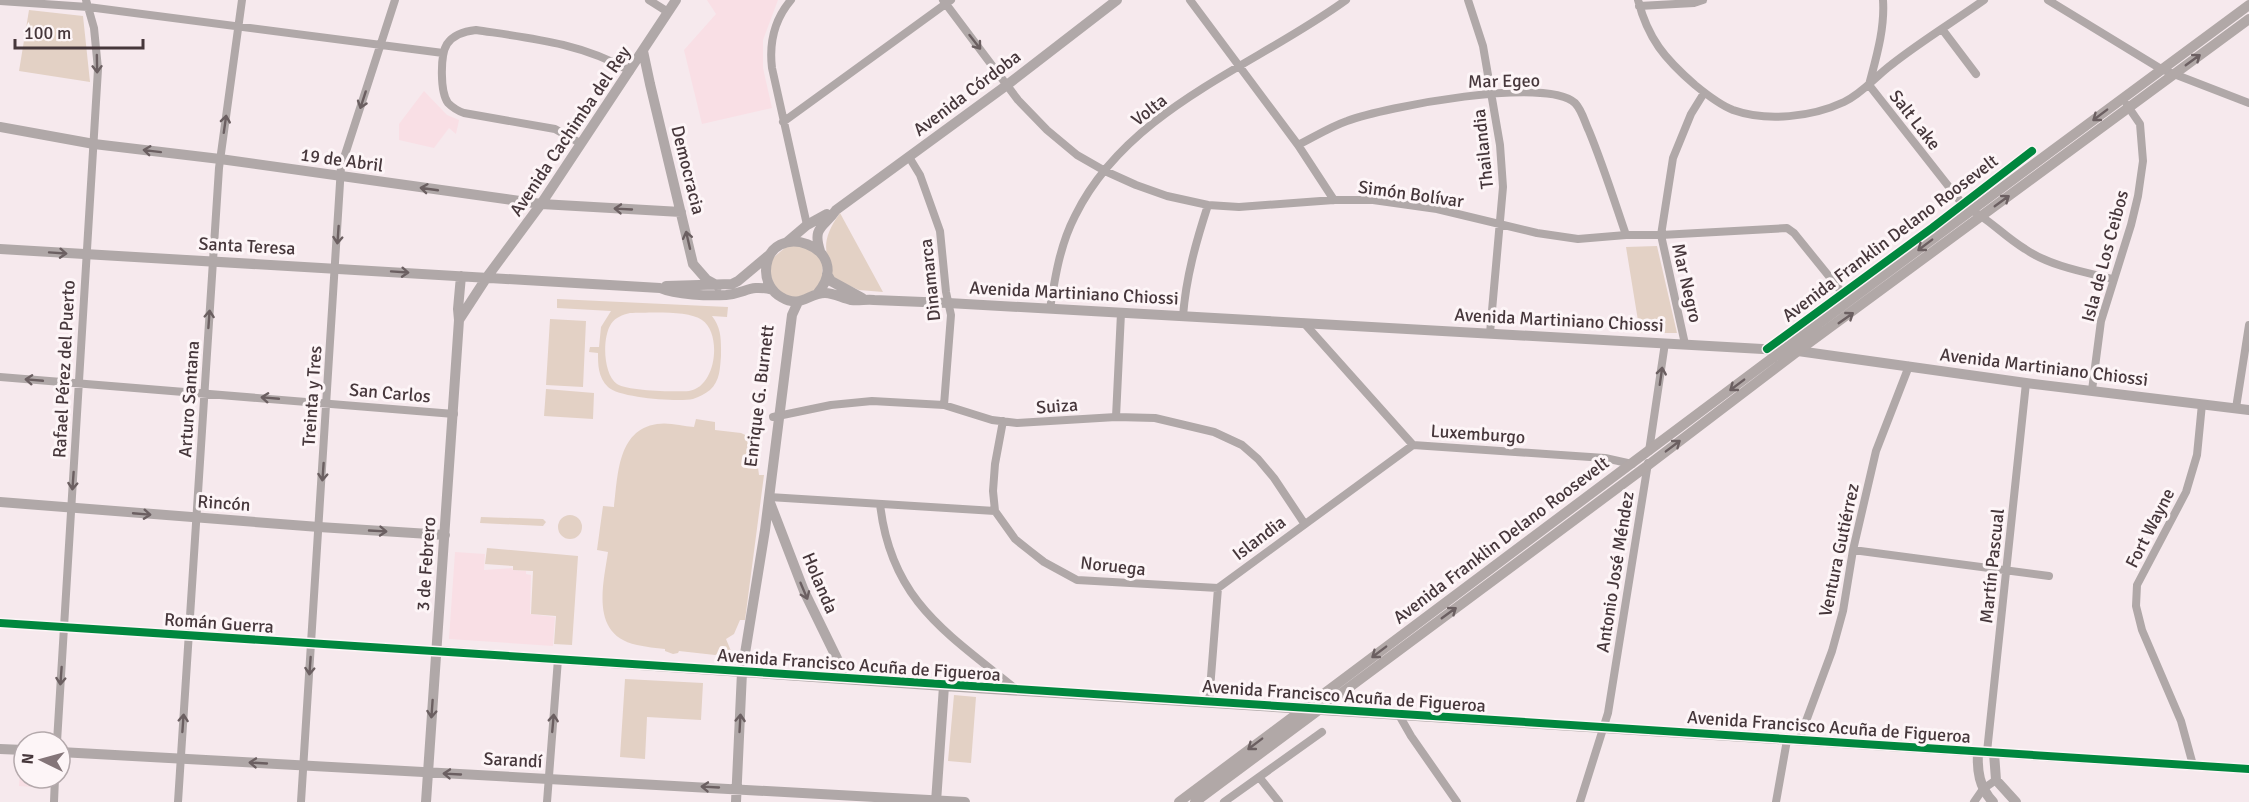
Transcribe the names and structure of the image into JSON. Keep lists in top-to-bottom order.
{
  "streets": {
    "main road": ["Avenida Franklin Delano Roosevelt"],
    "street": [
      "Mar Egeo",
      "Avenida Córdoba",
      "Volta",
      "Salt Lake",
      "Avenida Cachimba del Rey",
      "Thailandia",
      "19 de Abril",
      "Democracia",
      "Simón Bolívar",
      "Santa Teresa",
      "Isla de Los Ceibos",
      "Dinamarca",
      "Mar Negro",
      "Avenida Martiniano Chiossi",
      "Rafael Pérez del Puerto",
      "San Carlos",
      "Treinta y Tres",
      "Enrique G. Burnett",
      "Arturo Santana",
      "Suiza",
      "Luxemburgo",
      "Rincón",
      "Fort Wayne",
      "Islandia",
      "Ventura Gutiérrez",
      "3 de Febrero",
      "Noruega",
      "Martín Pascual",
      "Antonio José Méndez",
      "Holanda",
      "Román Guerra",
      "Avenida Francisco Acuña de Figueroa",
      "Sarandí"
    ]
  },
  "crossings": [
    ["Mar Egeo", "Thailandia"],
    ["Mar Egeo", "Simón Bolívar"],
    ["Avenida Córdoba", "Simón Bolívar"],
    ["Avenida Córdoba", "Dinamarca"],
    ["Avenida Córdoba", "Avenida Martiniano Chiossi"],
    ["Avenida Córdoba", "Enrique G. Burnett"],
    ["Volta", "Simón Bolívar"],
    ["Volta", "Avenida Martiniano Chiossi"],
    ["Salt Lake", "Avenida Franklin Delano Roosevelt"],
    ["Salt Lake", "Isla de Los Ceibos"],
    ["Avenida Cachimba del Rey", "19 de Abril"],
    ["Avenida Cachimba del Rey", "Democracia"],
    ["Avenida Cachimba del Rey", "Santa Teresa"],
    ["Avenida Cachimba del Rey", "3 de Febrero"],
    ["Thailandia", "Simón Bolívar"],
    ["Thailandia", "Avenida Martiniano Chiossi"],
    ["19 de Abril", "Democracia"],
    ["19 de Abril", "Rafael Pérez del Puerto"],
    ["19 de Abril", "Treinta y Tres"],
    ["19 de Abril", "Arturo Santana"],
    ["Simón Bolívar", "Avenida Franklin Delano Roosevelt"],
    ["Simón Bolívar", "Mar Negro"],
    ["Avenida Franklin Delano Roosevelt", "Isla de Los Ceibos"],
    ["Avenida Franklin Delano Roosevelt", "Avenida Martiniano Chiossi"],
    ["Avenida Franklin Delano Roosevelt", "Luxemburgo"],
    ["Avenida Franklin Delano Roosevelt", "Antonio José Méndez"],
    ["Avenida Franklin Delano Roosevelt", "Avenida Francisco Acuña de Figueroa"],
    ["Santa Teresa", "Rafael Pérez del Puerto"],
    ["Santa Teresa", "Treinta y Tres"],
    ["Santa Teresa", "Arturo Santana"],
    ["Santa Teresa", "3 de Febrero"],
    ["Isla de Los Ceibos", "Avenida Martiniano Chiossi"],
    ["Dinamarca", "Avenida Martiniano Chiossi"],
    ["Dinamarca", "Suiza"],
    ["Mar Negro", "Avenida Martiniano Chiossi"],
    ["Avenida Martiniano Chiossi", "Enrique G. Burnett"],
    ["Avenida Martiniano Chiossi", "Luxemburgo"],
    ["Avenida Martiniano Chiossi", "Fort Wayne"],
    ["Avenida Martiniano Chiossi", "Ventura Gutiérrez"],
    ["Avenida Martiniano Chiossi", "Martín Pascual"],
    ["Avenida Martiniano Chiossi", "Antonio José Méndez"],
    ["Rafael Pérez del Puerto", "San Carlos"],
    ["Rafael Pérez del Puerto", "Rincón"],
    ["Rafael Pérez del Puerto", "Román Guerra"],
    ["San Carlos", "Treinta y Tres"],
    ["San Carlos", "Arturo Santana"],
    ["San Carlos", "3 de Febrero"],
    ["Treinta y Tres", "Rincón"],
    ["Treinta y Tres", "Román Guerra"],
    ["Treinta y Tres", "Sarandí"],
    ["Enrique G. Burnett", "Suiza"],
    ["Enrique G. Burnett", "Holanda"],
    ["Enrique G. Burnett", "Avenida Francisco Acuña de Figueroa"],
    ["Enrique G. Burnett", "Sarandí"],
    ["Arturo Santana", "Rincón"],
    ["Arturo Santana", "Román Guerra"],
    ["Arturo Santana", "Sarandí"],
    ["Suiza", "Islandia"],
    ["Luxemburgo", "Islandia"],
    ["Rincón", "3 de Febrero"],
    ["Fort Wayne", "Avenida Francisco Acuña de Figueroa"],
    ["Islandia", "Noruega"],
    ["Ventura Gutiérrez", "Avenida Francisco Acuña de Figueroa"],
    ["3 de Febrero", "Román Guerra"],
    ["3 de Febrero", "Avenida Francisco Acuña de Figueroa"],
    ["3 de Febrero", "Sarandí"],
    ["Martín Pascual", "Avenida Francisco Acuña de Figueroa"],
    ["Antonio José Méndez", "Avenida Francisco Acuña de Figueroa"],
    ["Holanda", "Avenida Francisco Acuña de Figueroa"],
    ["Román Guerra", "Avenida Francisco Acuña de Figueroa"]
  ],
  "one_way": [
    "Santa Teresa",
    "Rafael Pérez del Puerto",
    "San Carlos",
    "Treinta y Tres",
    "Arturo Santana",
    "Rincón",
    "Holanda",
    "Sarandí"
  ],
  "scale_bar": "100 m",
  "north": "left"
}
